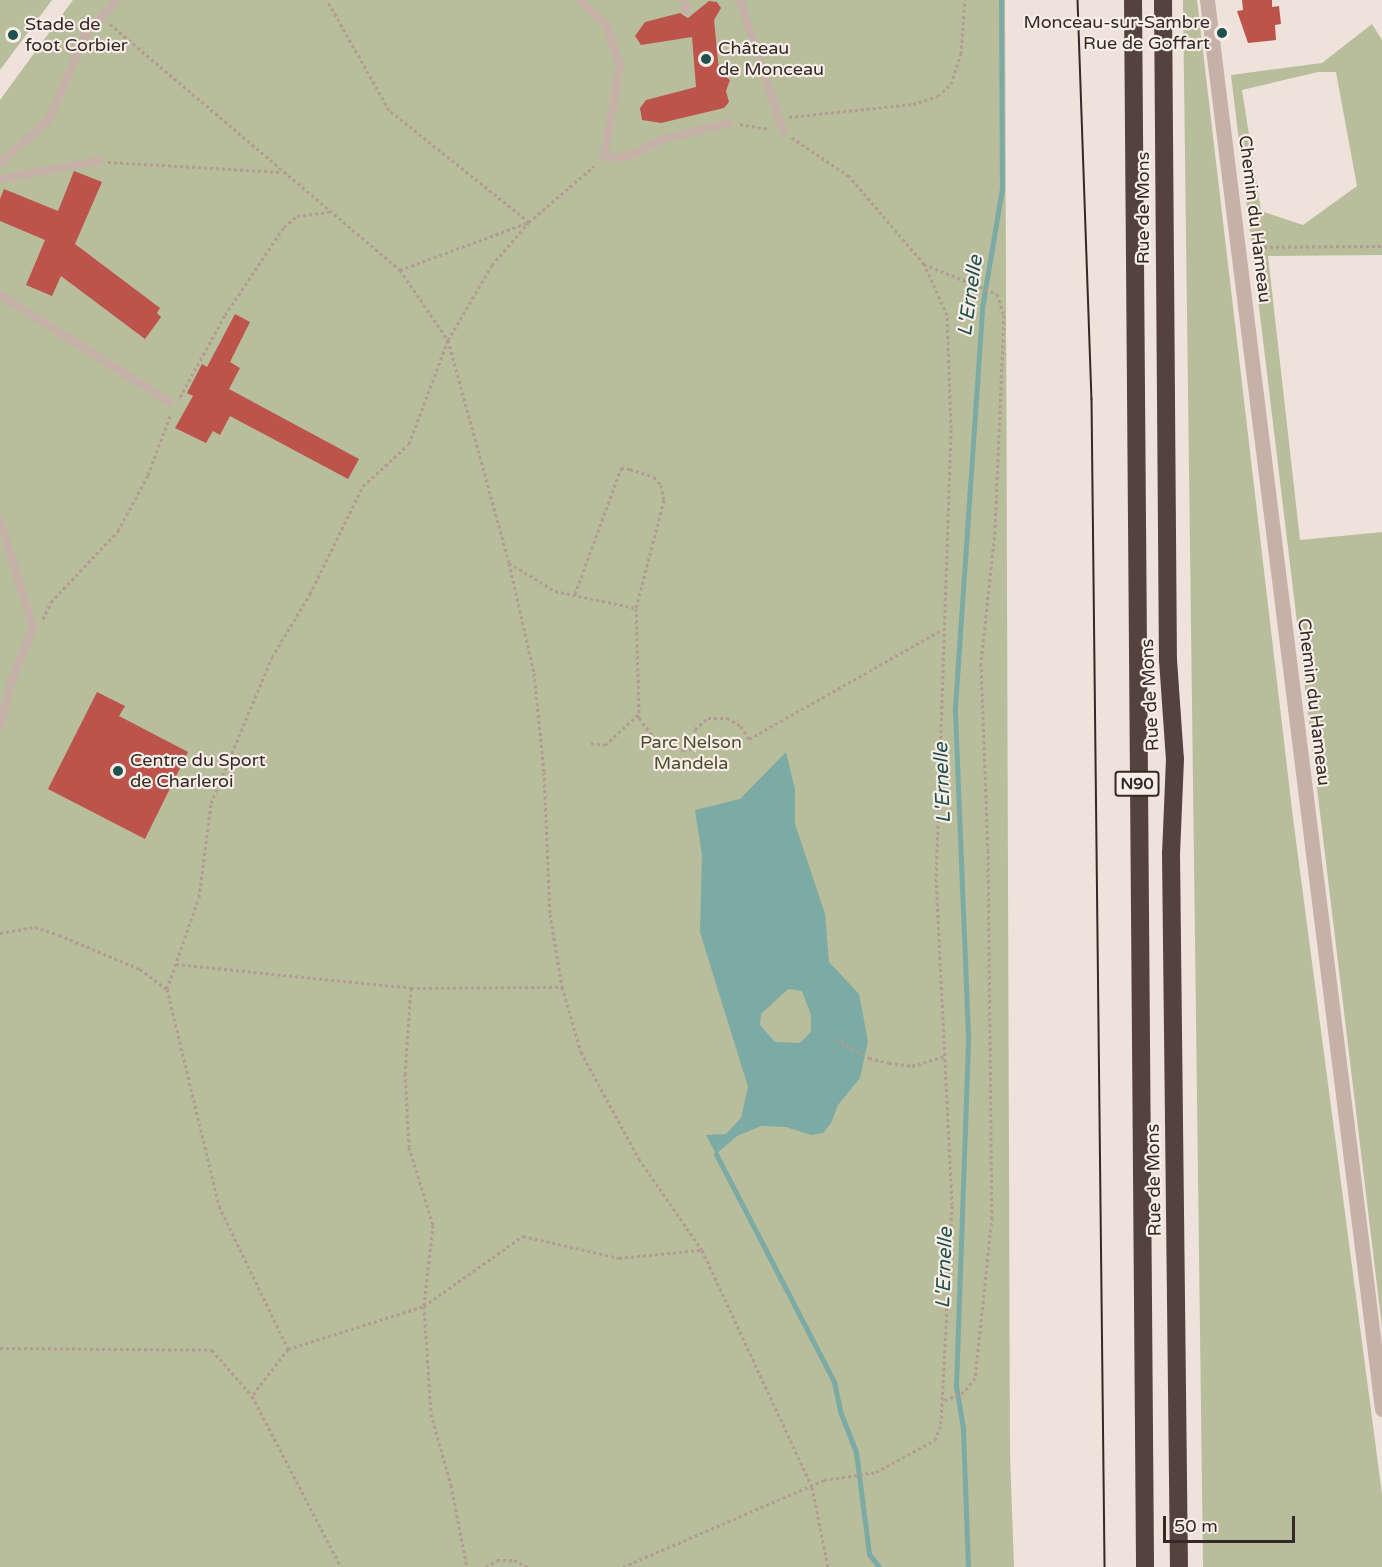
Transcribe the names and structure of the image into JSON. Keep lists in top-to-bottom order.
{
  "streets": {
    "highway": ["Rue de Mons", "N90"],
    "street": ["Chemin du Hameau"]
  },
  "water": ["L'Ernelle"],
  "parks": ["Parc Nelson Mandela"],
  "places": [
    "Monceau-sur-Sambre Rue de Goffart",
    "Stade de foot Corbier",
    "Château de Monceau",
    "Centre du Sport de Charleroi"
  ],
  "scale_bar": "50 m"
}
